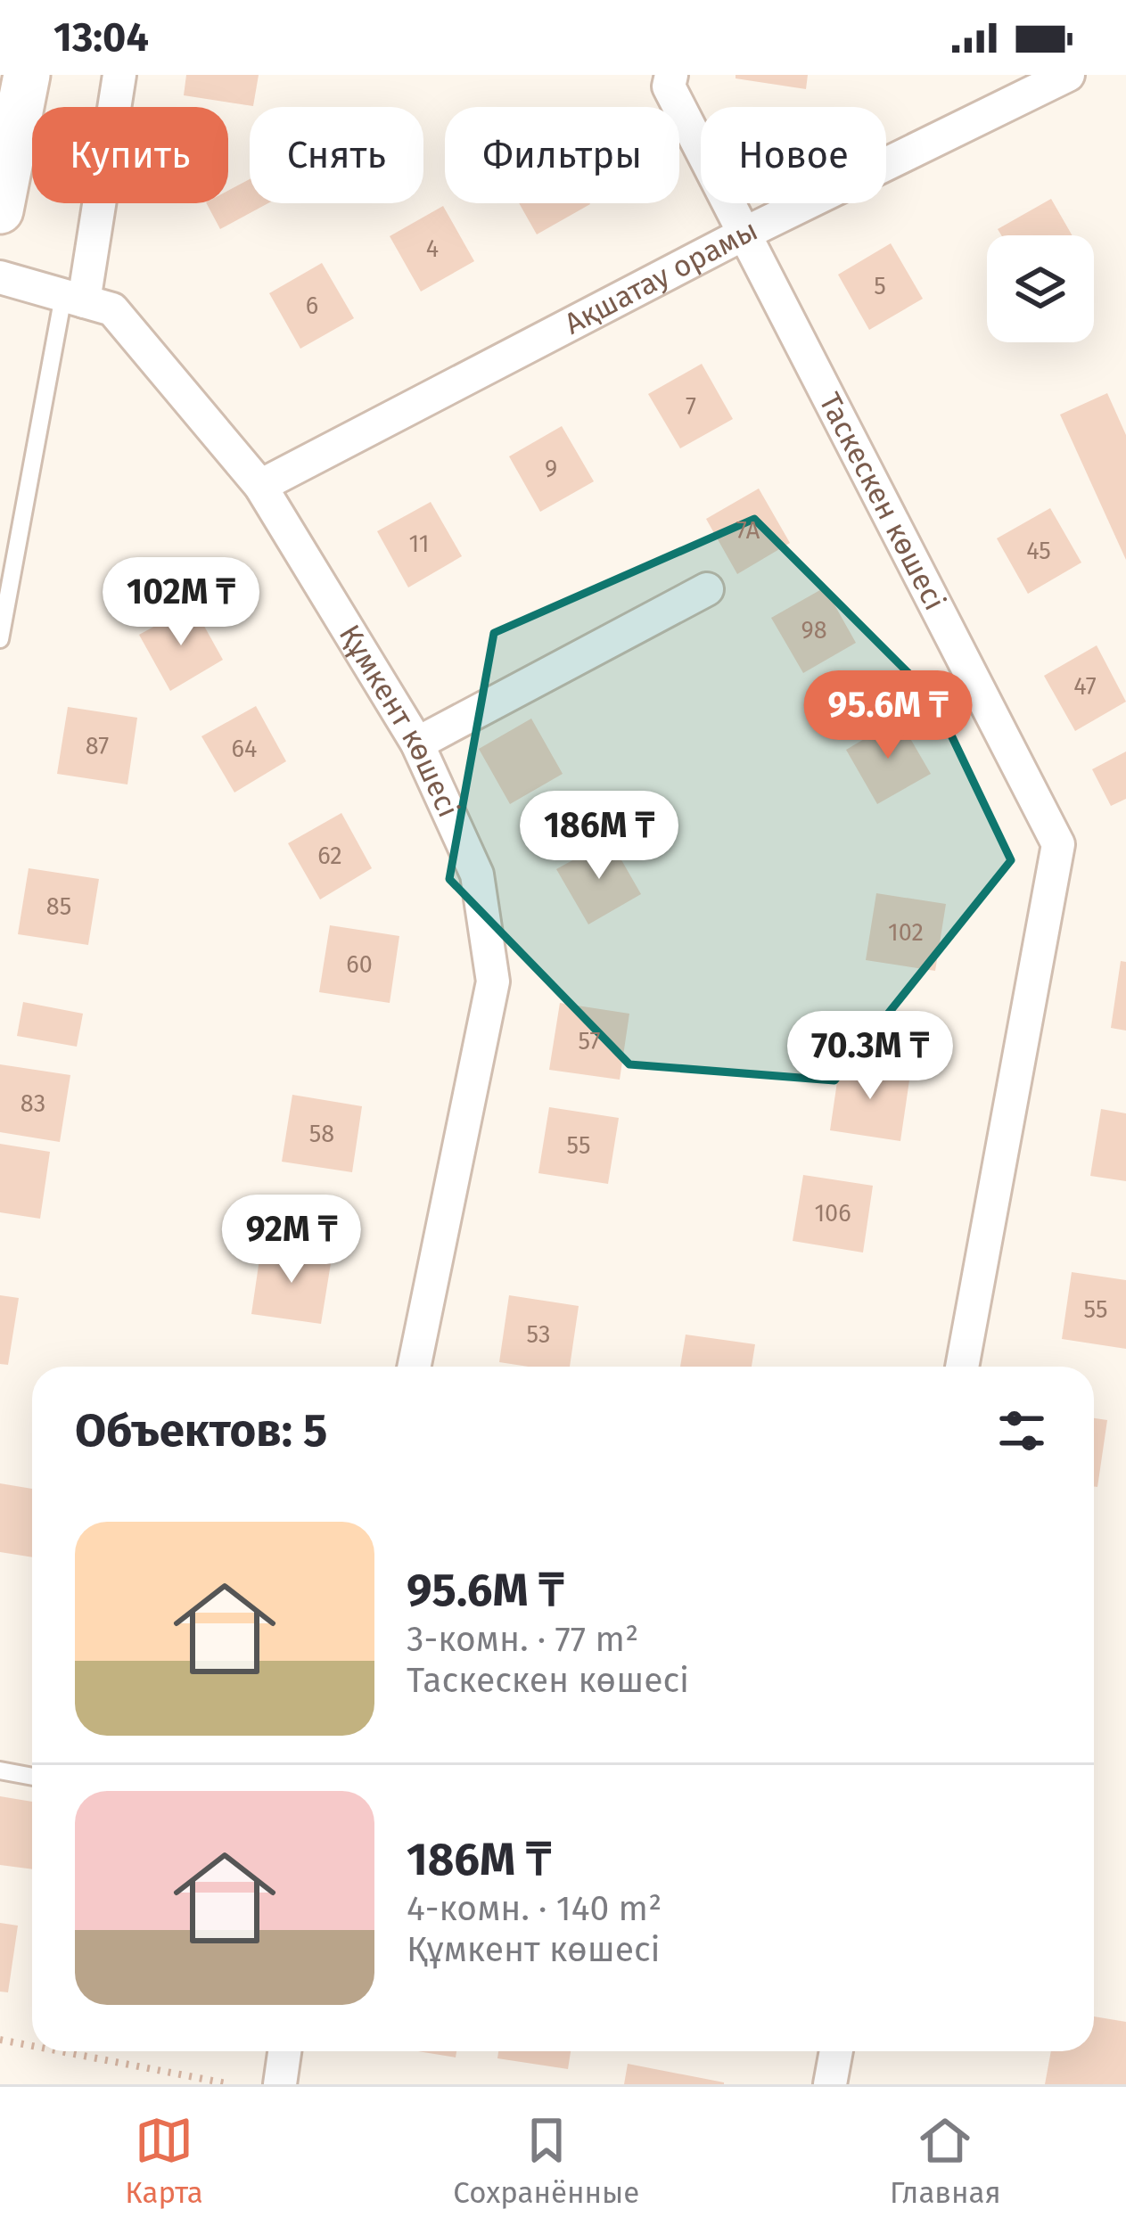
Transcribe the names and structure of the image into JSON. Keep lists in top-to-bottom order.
{
  "streets": {
    "street": ["Ақшатау орамы", "Таскескен көшесі", "Құмкент көшесі"]
  },
  "crossings": [
    ["Ақшатау орамы", "Таскескен көшесі"],
    ["Ақшатау орамы", "Құмкент көшесі"]
  ],
  "house_numbers": [
    "4",
    "5",
    "6",
    "7",
    "9",
    "7А",
    "11",
    "45",
    "98",
    "47",
    "87",
    "64",
    "62",
    "85",
    "102",
    "60",
    "57",
    "83",
    "58",
    "55",
    "106",
    "55",
    "53"
  ],
  "page": {
    "status": "13:04",
    "chip": [
      "Купить",
      "Снять",
      "Фильтры",
      "Новое"
    ],
    "price": [
      "102M ₸",
      "95.6M ₸",
      "186M ₸",
      "70.3M ₸",
      "92M ₸"
    ],
    "heading": "Объектов: 5",
    "list": [
      {
        "name": "95.6M ₸",
        "note": "3-комн. · 77 m² · Таскескен көшесі"
      },
      {
        "name": "186M ₸",
        "note": "4-комн. · 140 m² · Құмкент көшесі"
      }
    ],
    "tabs": ["Карта", "Сохранённые", "Главная"]
  }
}
